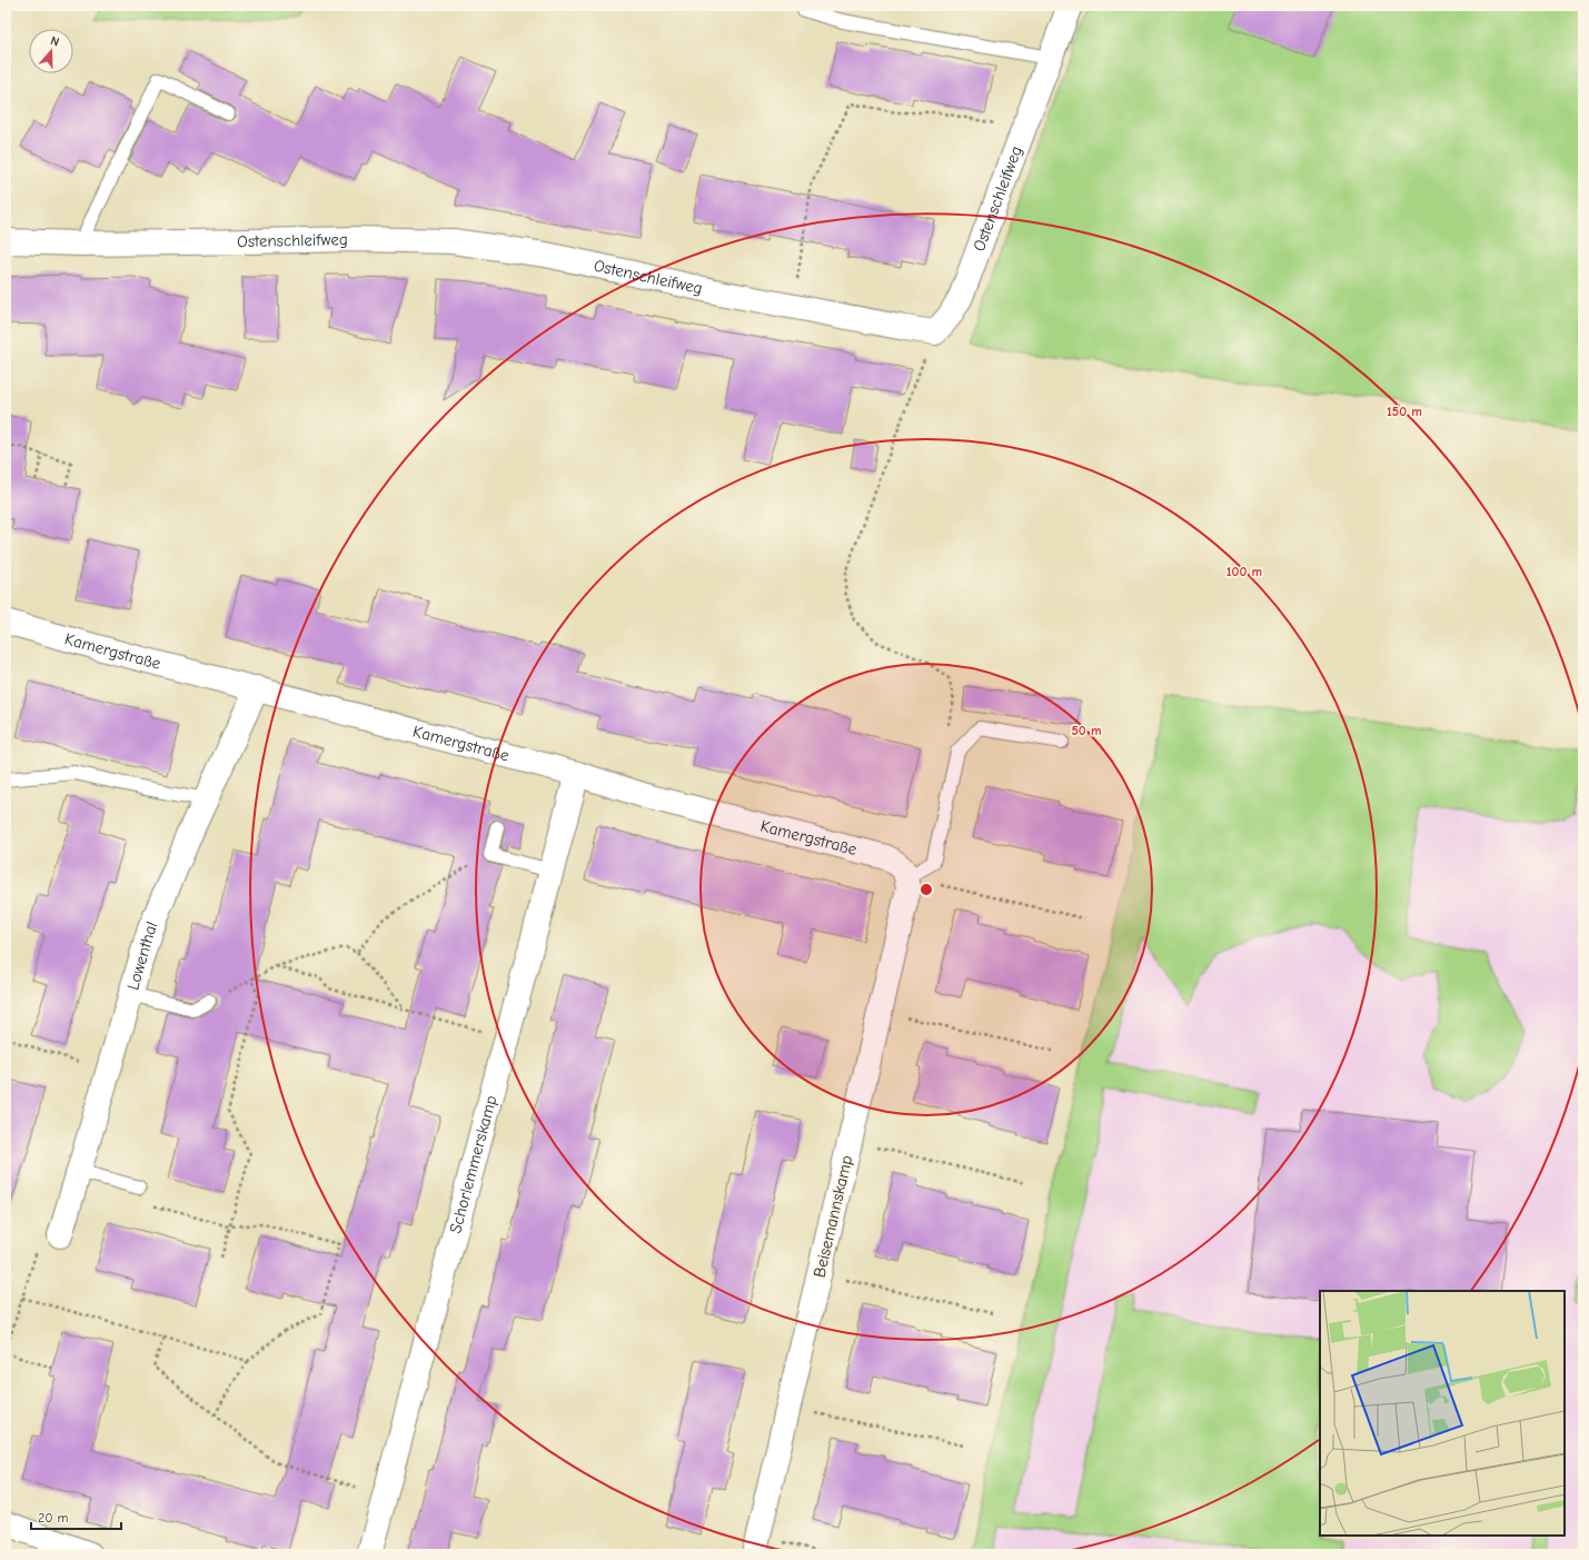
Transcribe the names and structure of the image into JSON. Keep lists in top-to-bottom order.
{
  "streets": {
    "street": [
      "Ostenschleifweg",
      "Kamergstraße",
      "Lowenthal",
      "Schorlemmerskamp",
      "Beisemannskamp"
    ]
  },
  "crossings": [
    ["Kamergstraße", "Lowenthal"],
    ["Kamergstraße", "Schorlemmerskamp"],
    ["Kamergstraße", "Beisemannskamp"]
  ],
  "scale_bar": "20 m",
  "north": "top",
  "rings": ["150 m", "100 m", "50 m"]
}
